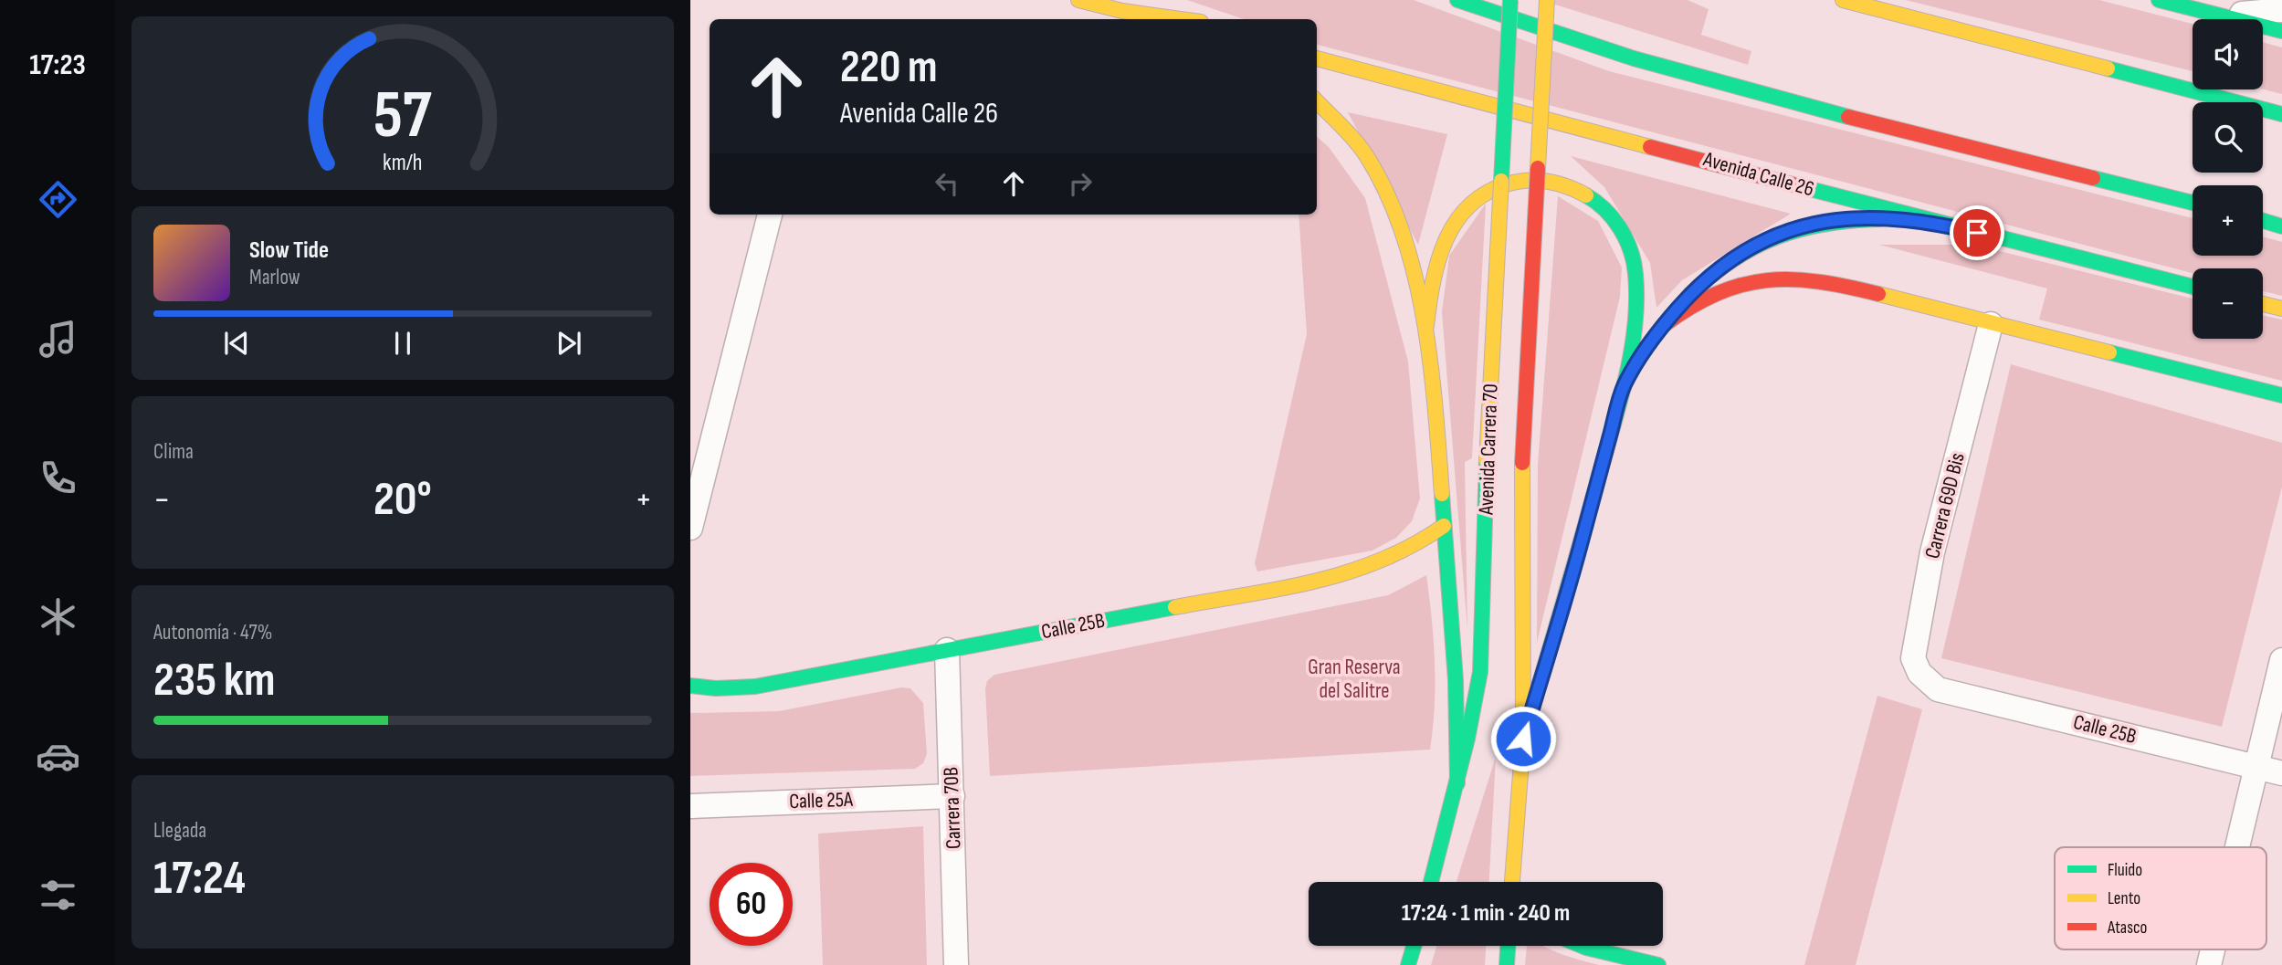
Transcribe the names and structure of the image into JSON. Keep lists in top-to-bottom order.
{
  "streets": {
    "main road": ["Avenida Calle 26", "Avenida Carrera 70", "Calle 25B"],
    "street": ["Carrera 69D Bis", "Calle 25A", "Carrera 70B"]
  },
  "crossings": [
    ["Carrera 69D Bis", "Calle 25B"],
    ["Calle 25B", "Carrera 70B"],
    ["Calle 25A", "Carrera 70B"]
  ],
  "parks": ["Gran Reserva del Salitre"],
  "legend": ["Fluido", "Lento", "Atasco"],
  "page": {
    "tabs": "17:23",
    "map_buttons": ["+", "−"],
    "turn": ["220 m", "Avenida Calle 26"],
    "song": ["Slow Tide", "Marlow"],
    "tile": [
      "Clima",
      ["Autonomía · 47%", "235 km"],
      ["Llegada", "17:24"]
    ],
    "heat": ["−", "20°", "+"],
    "limit": "60",
    "trip": "17:24 · 1 min · 240 m",
    "gauge": ["57", "km/h"]
  }
}
